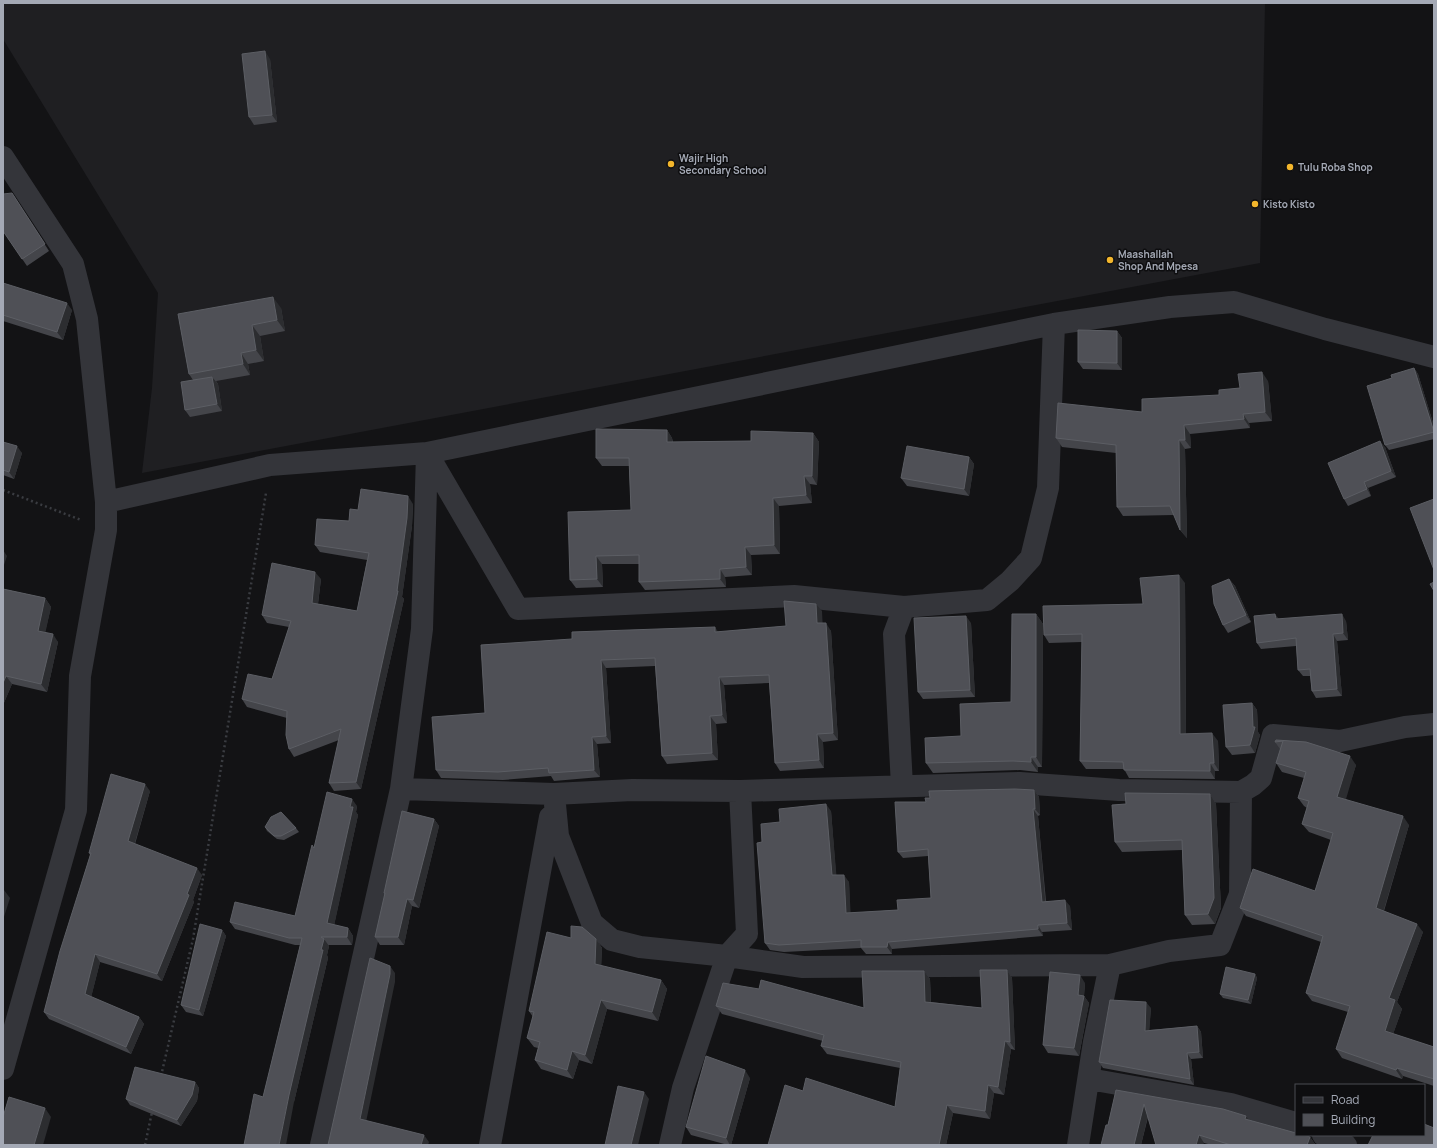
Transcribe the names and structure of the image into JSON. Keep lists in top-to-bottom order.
{
  "places": [
    "Wajir High Secondary School",
    "Tulu Roba Shop",
    "Kisto Kisto",
    "Maashallah Shop And Mpesa"
  ],
  "legend": ["Road", "Building"]
}
